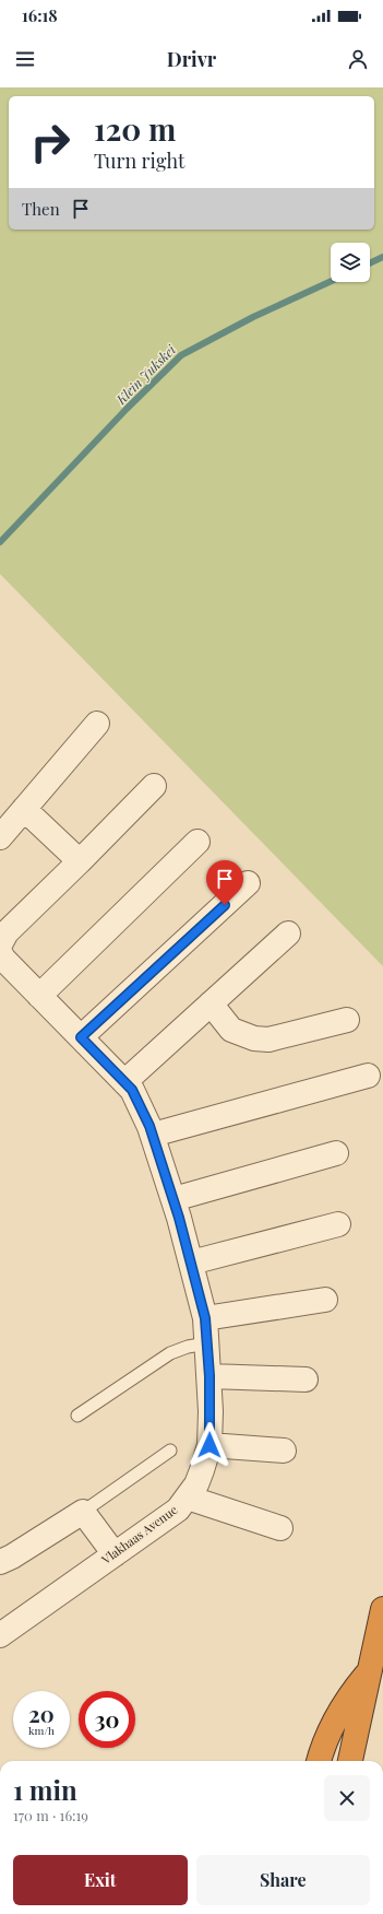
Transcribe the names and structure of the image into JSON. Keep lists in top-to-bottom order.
{
  "streets": {
    "street": ["Vlakhaas Avenue"]
  },
  "water": ["Klein Jukskei"],
  "page": {
    "status": "16:18",
    "header": "Drivr",
    "turn": ["120 m", "Turn right"],
    "then": "Then",
    "speed": "20 km/h",
    "limit": "30",
    "heading": ["1 min", "170 m · 16:19"],
    "buttons": ["Exit", "Share"]
  }
}
